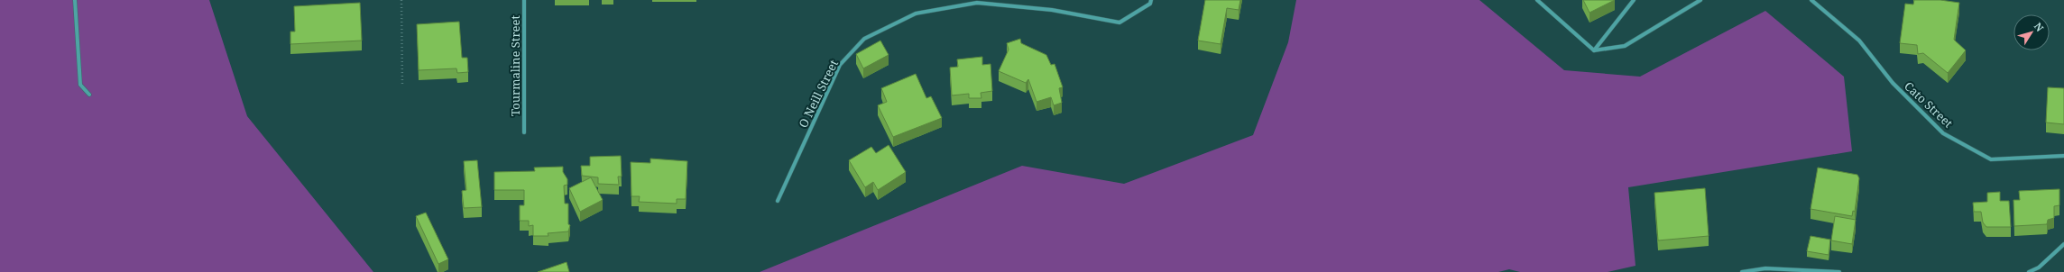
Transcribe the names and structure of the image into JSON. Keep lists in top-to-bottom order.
{
  "streets": {
    "street": ["Tourmaline Street", "O Neill Street", "Cato Street"]
  },
  "north": "top right"
}
